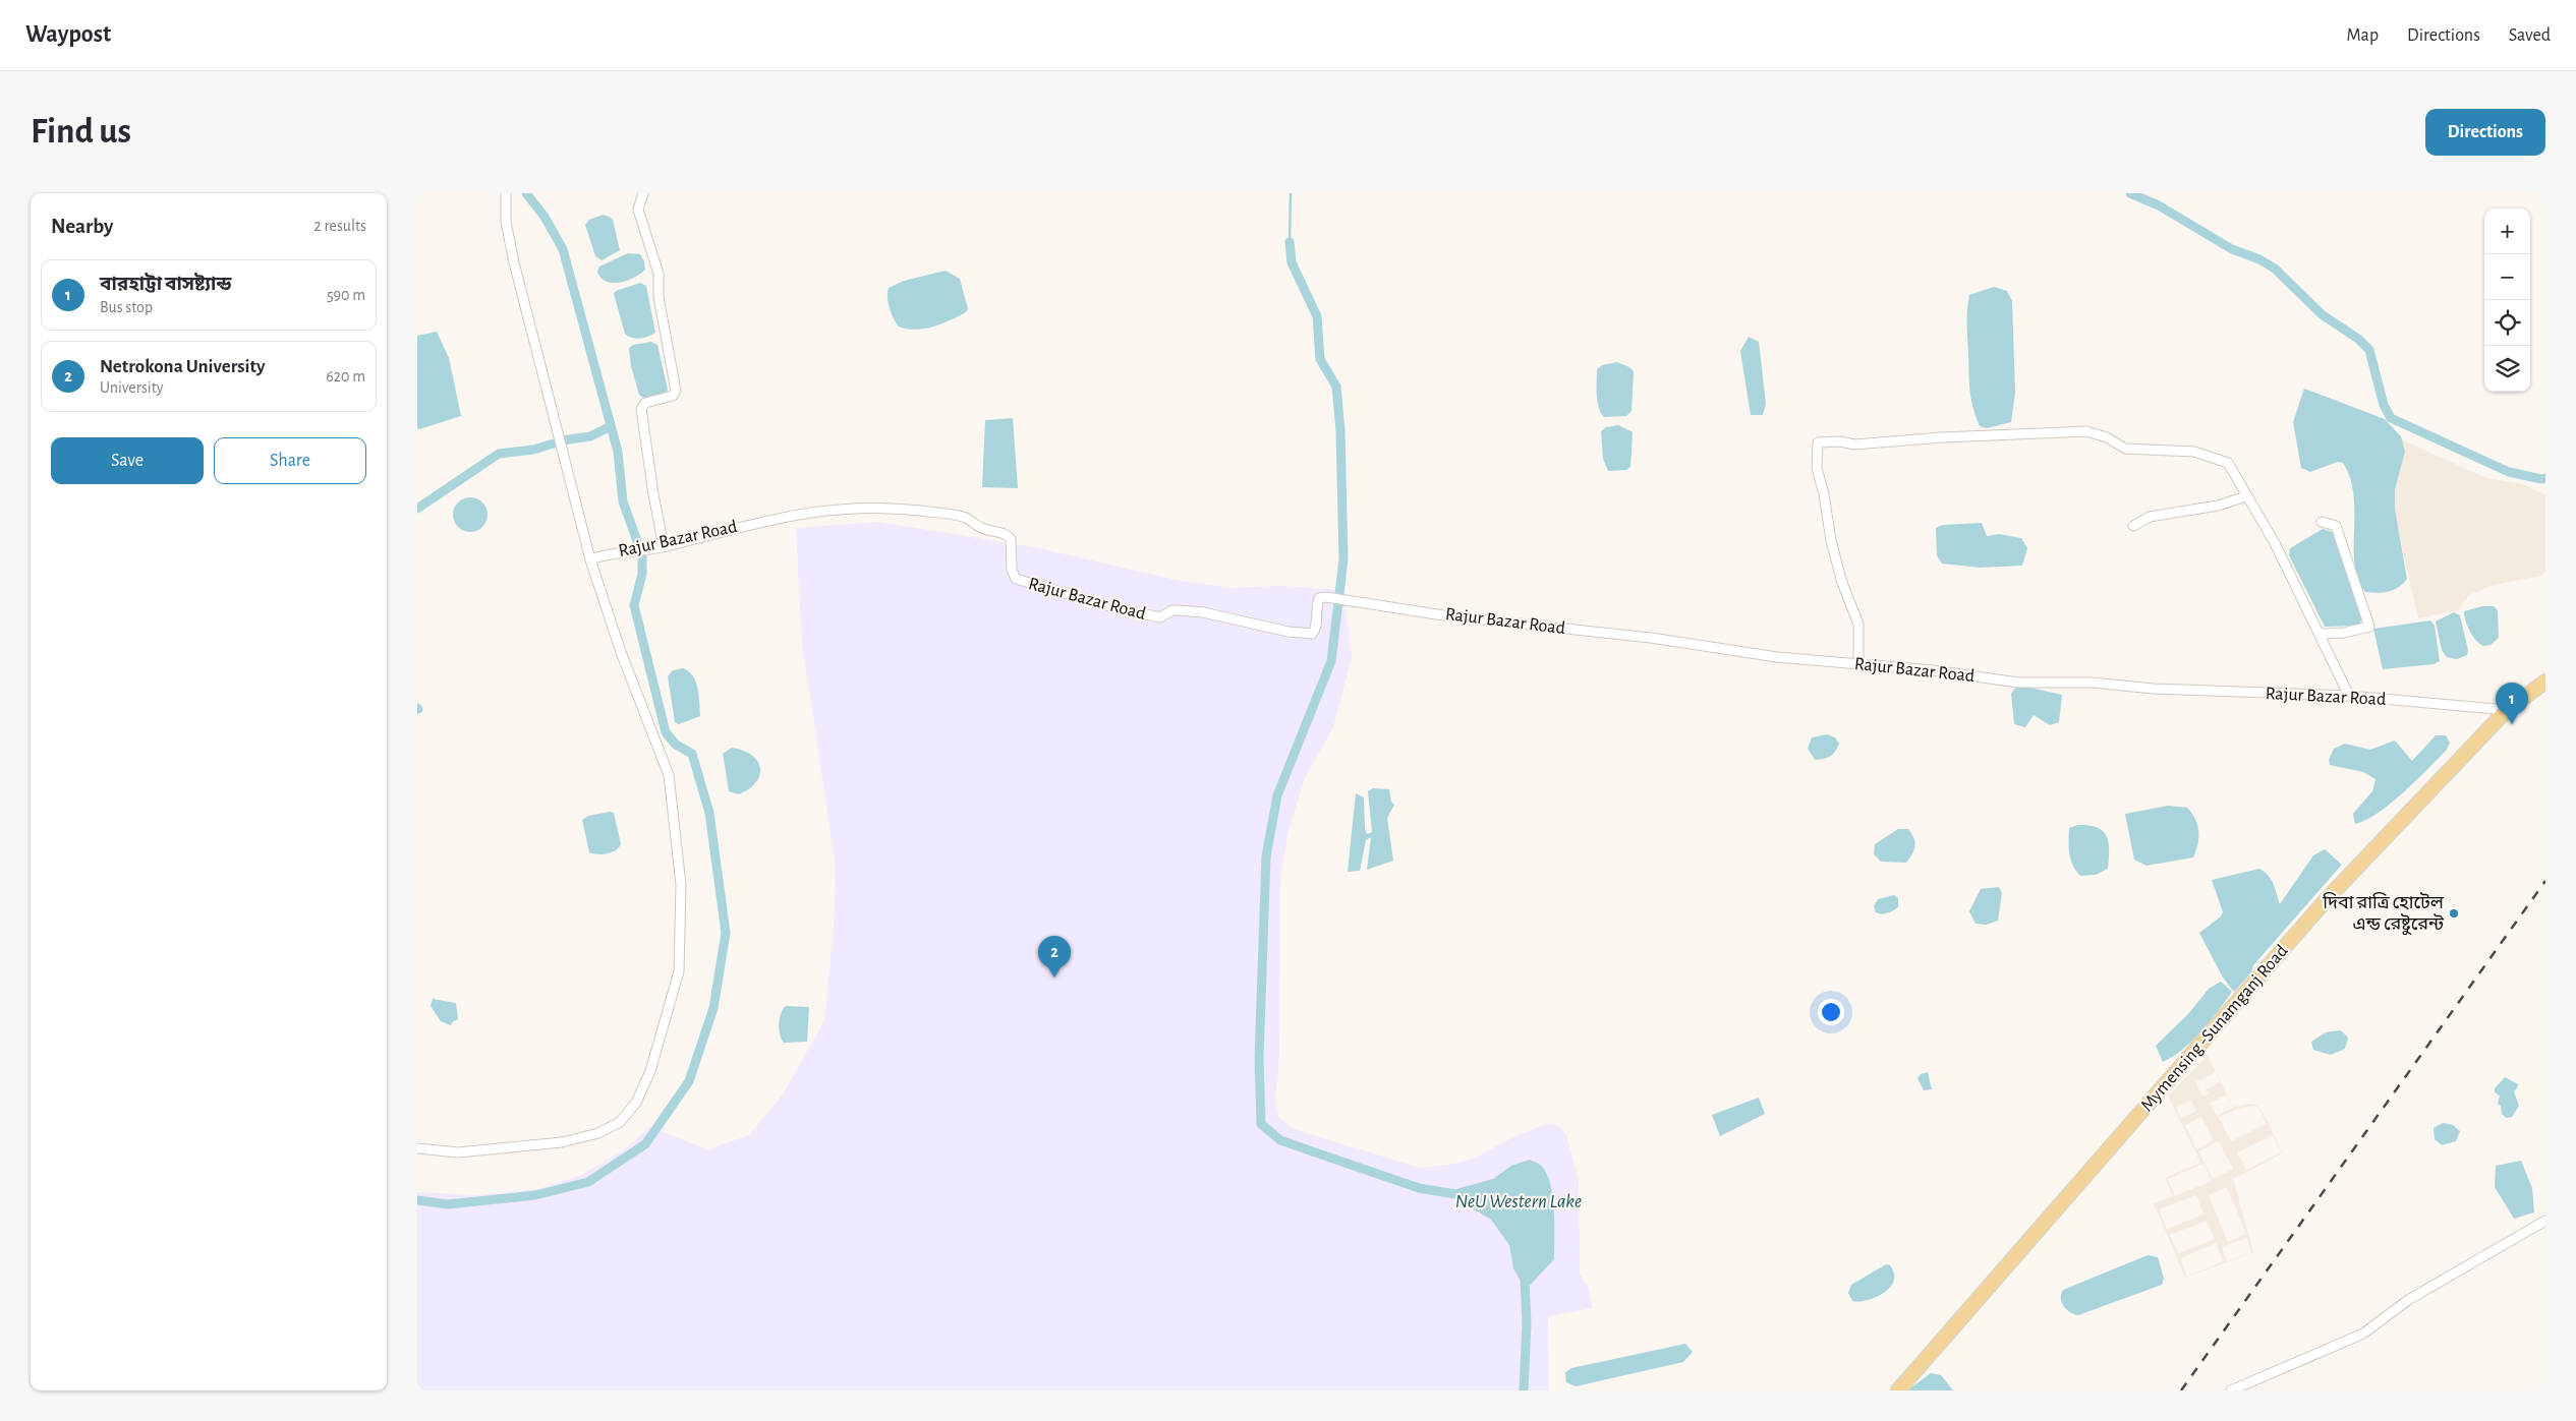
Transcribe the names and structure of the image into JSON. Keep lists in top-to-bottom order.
{
  "streets": {
    "main road": ["Mymensing -Sunamganj Road"],
    "street": ["Rajur Bazar Road"]
  },
  "crossings": [
    ["Rajur Bazar Road", "Mymensing -Sunamganj Road"]
  ],
  "water": ["NeU Western Lake"],
  "places": ["দিবা রাত্রি হোটেল এন্ড রেষ্টুরেন্ট"],
  "page": {
    "header": "Waypost",
    "nav": ["Map", "Directions", "Saved"],
    "buttons": [
      "Directions",
      ["Save", "Share"]
    ],
    "title": "Find us",
    "heading": ["Nearby", "2 results"],
    "map_buttons": ["+", "−"],
    "list": [
      {
        "mark": "1",
        "name": "বারহাট্টা বাসষ্ট্যান্ড",
        "note": "Bus stop",
        "value": "590 m"
      },
      {
        "mark": "2",
        "name": "Netrokona University",
        "note": "University",
        "value": "620 m"
      }
    ],
    "pins": ["1", "2"]
  }
}
